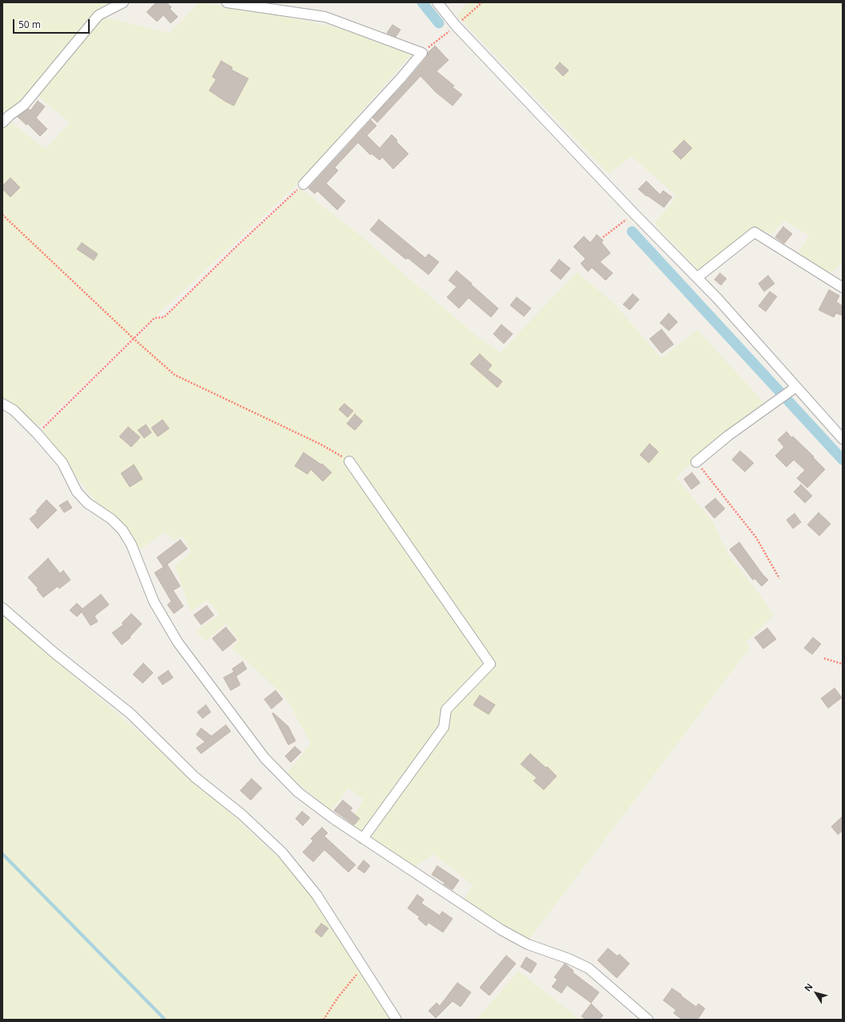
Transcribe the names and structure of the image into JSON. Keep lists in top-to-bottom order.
{
  "scale_bar": "50 m",
  "north": "top left"
}
